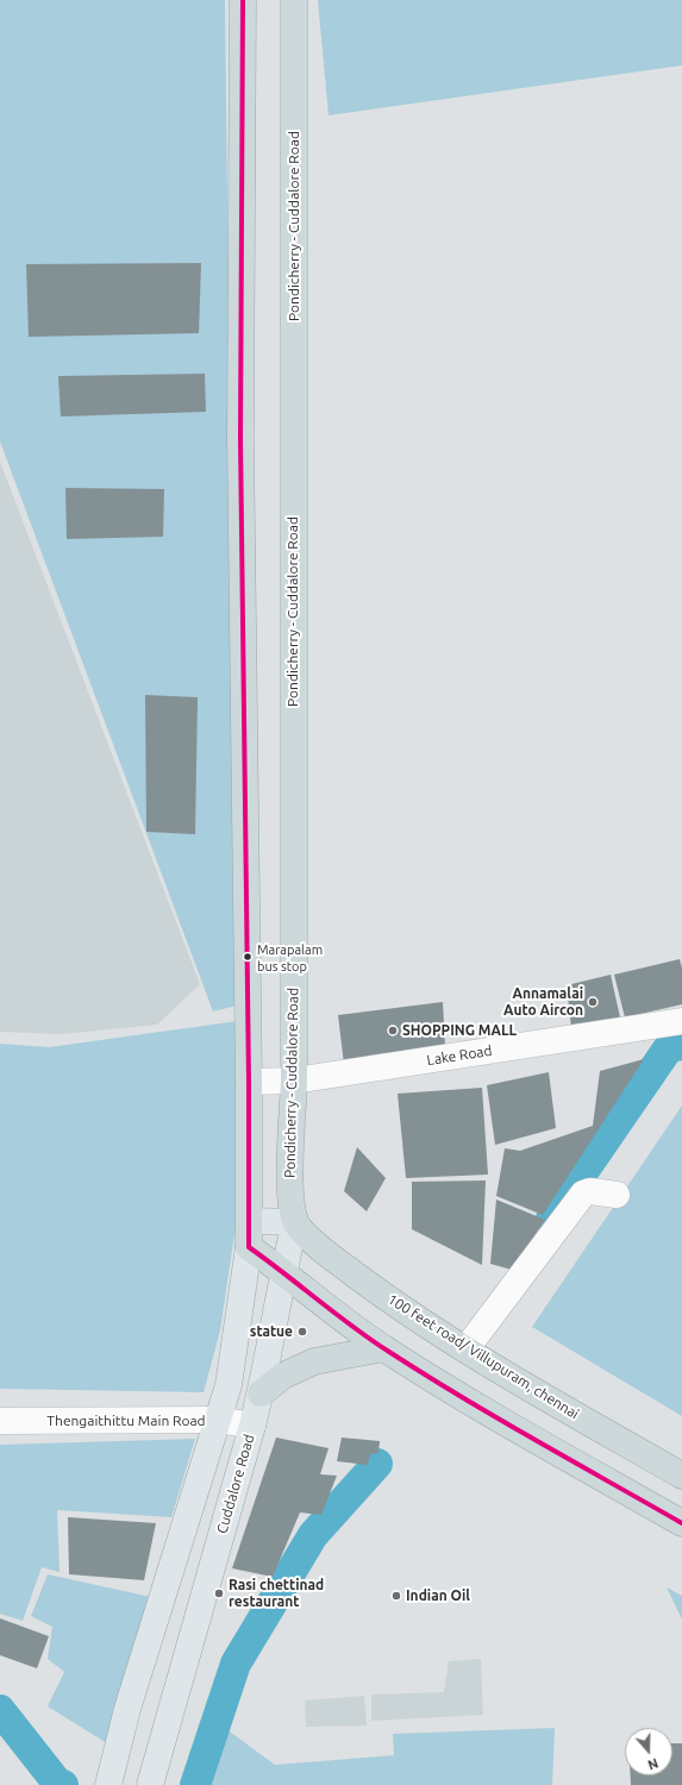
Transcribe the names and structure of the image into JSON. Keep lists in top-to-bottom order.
{
  "streets": {
    "highway": ["Pondicherry - Cuddalore Road", "100 feet road/ Villupuram, chennai"],
    "main road": ["Cuddalore Road"],
    "street": ["Lake Road", "Thengaithittu Main Road"]
  },
  "crossings": [
    ["Pondicherry - Cuddalore Road", "Lake Road"],
    ["Pondicherry - Cuddalore Road", "100 feet road/ Villupuram, chennai"],
    ["Pondicherry - Cuddalore Road", "Cuddalore Road"],
    ["100 feet road/ Villupuram, chennai", "Cuddalore Road"],
    ["Thengaithittu Main Road", "Cuddalore Road"]
  ],
  "places": [
    "Marapalam bus stop",
    "Annamalai Auto Aircon",
    "SHOPPING MALL",
    "statue",
    "Rasi chettinad restaurant",
    "Indian Oil"
  ],
  "north": "bottom"
}
